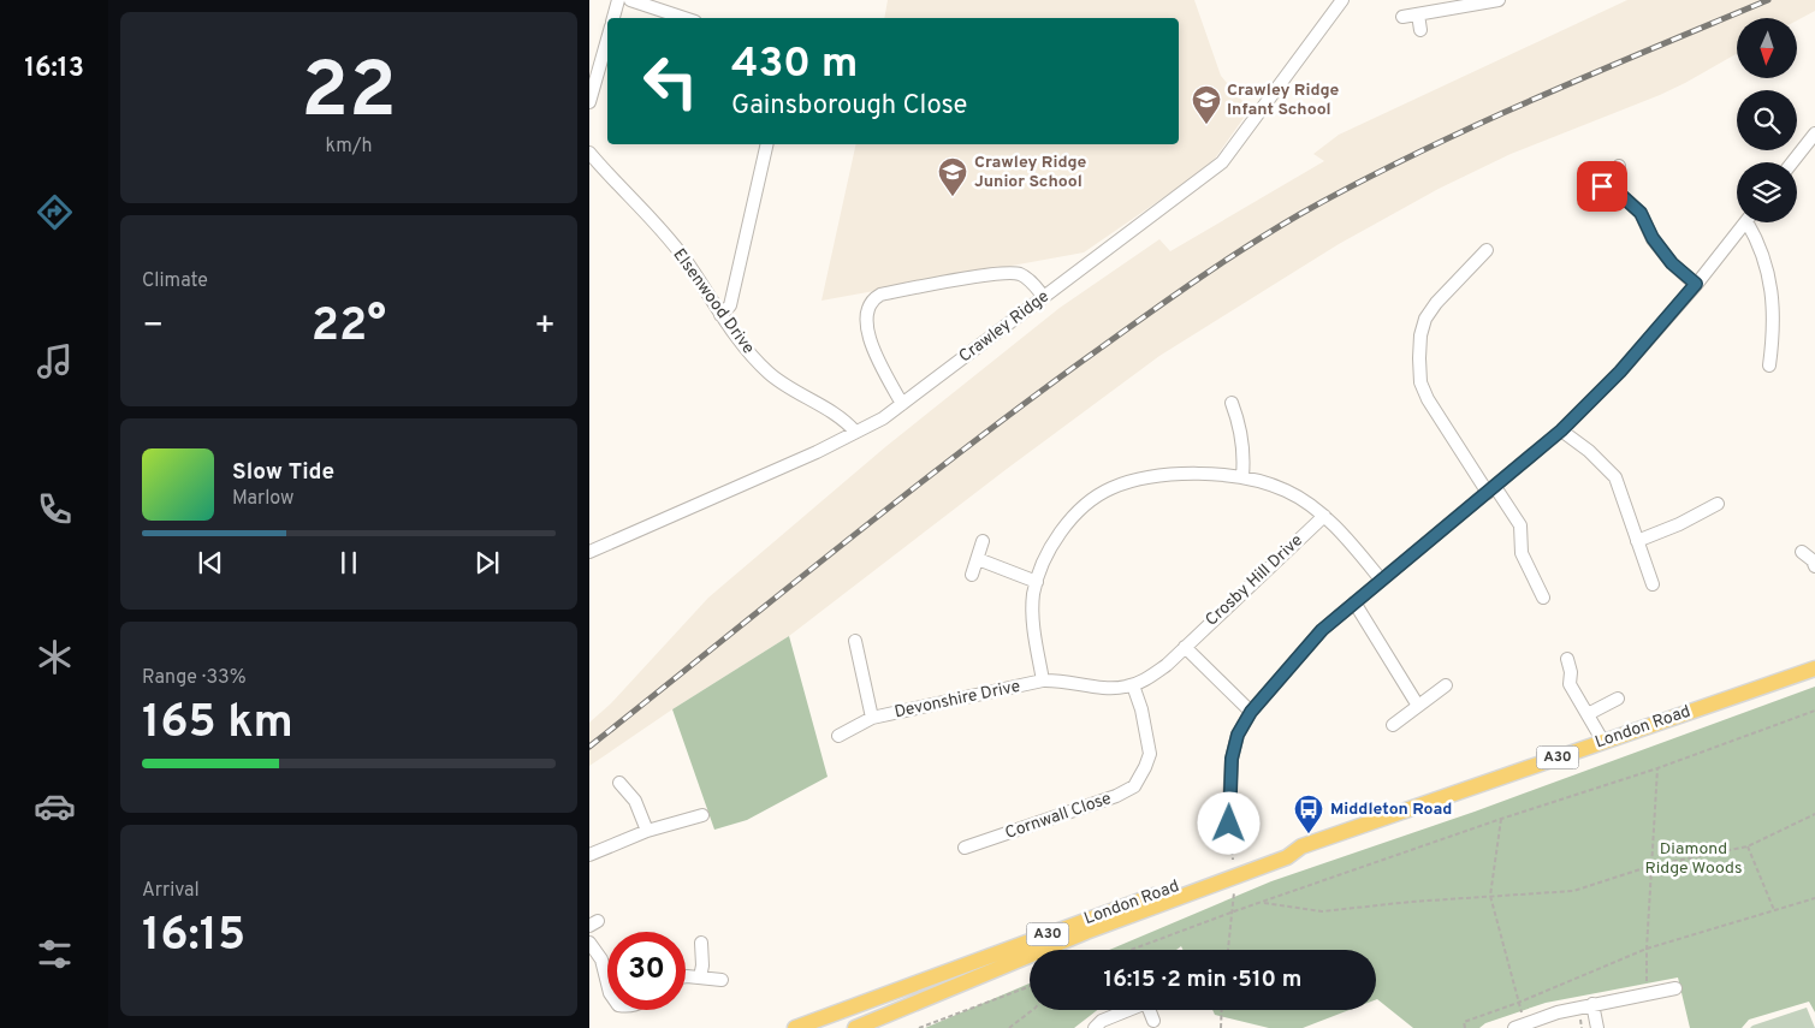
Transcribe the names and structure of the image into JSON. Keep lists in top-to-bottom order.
{
  "streets": {
    "main road": ["London Road", "A30"],
    "street": [
      "Elsenwood Drive",
      "Crawley Ridge",
      "Crosby Hill Drive",
      "Devonshire Drive",
      "Cornwall Close"
    ]
  },
  "crossings": [
    ["Elsenwood Drive", "Crawley Ridge"],
    ["Crosby Hill Drive", "Devonshire Drive"],
    ["Crosby Hill Drive", "Cornwall Close"]
  ],
  "parks": ["Diamond Ridge Woods"],
  "places": {
    "school or university": ["Crawley Ridge Infant School", "Crawley Ridge Junior School"],
    "bus stop": ["Middleton Road"]
  },
  "north": "bottom",
  "page": {
    "tabs": "16:13",
    "tile": [
      ["22", "km/h"],
      "Climate",
      ["Range · 33%", "165 km"],
      ["Arrival", "16:15"]
    ],
    "turn": ["430 m", "Gainsborough Close"],
    "heat": ["−", "22°", "+"],
    "song": ["Slow Tide", "Marlow"],
    "limit": "30",
    "trip": "16:15 · 2 min · 510 m"
  }
}
